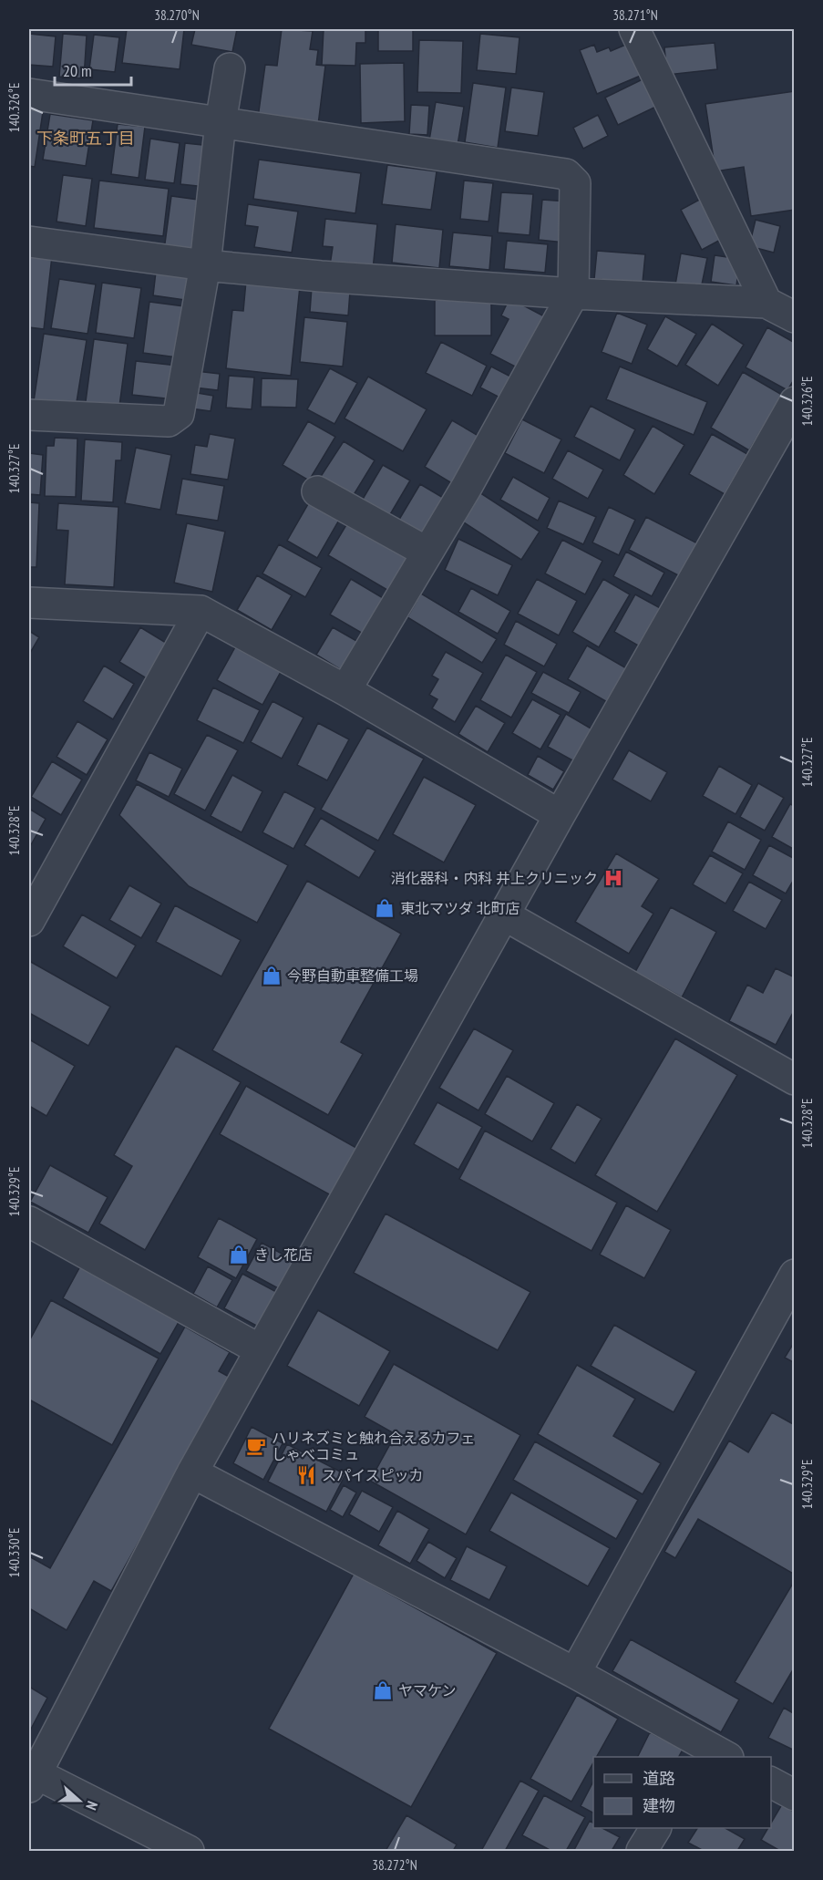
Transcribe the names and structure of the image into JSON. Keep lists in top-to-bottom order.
{
  "districts": ["下条町五丁目"],
  "places": {
    "hospital": ["消化器科・内科 井上クリニック"],
    "shop": [
      "東北マツダ 北町店",
      "今野自動車整備工場",
      "きし花店",
      "ヤマケン"
    ],
    "cafe": ["ハリネズミと触れ合えるカフェ しゃべコミュ"],
    "restaurant": ["スパイスピッカ"]
  },
  "legend": ["道路", "建物"],
  "scale_bar": "20 m",
  "north": "right",
  "coordinates": [
    "38.270°N",
    "38.271°N",
    "140.326°E",
    "140.327°E",
    "140.328°E",
    "140.329°E",
    "140.330°E",
    "38.272°N"
  ]
}
